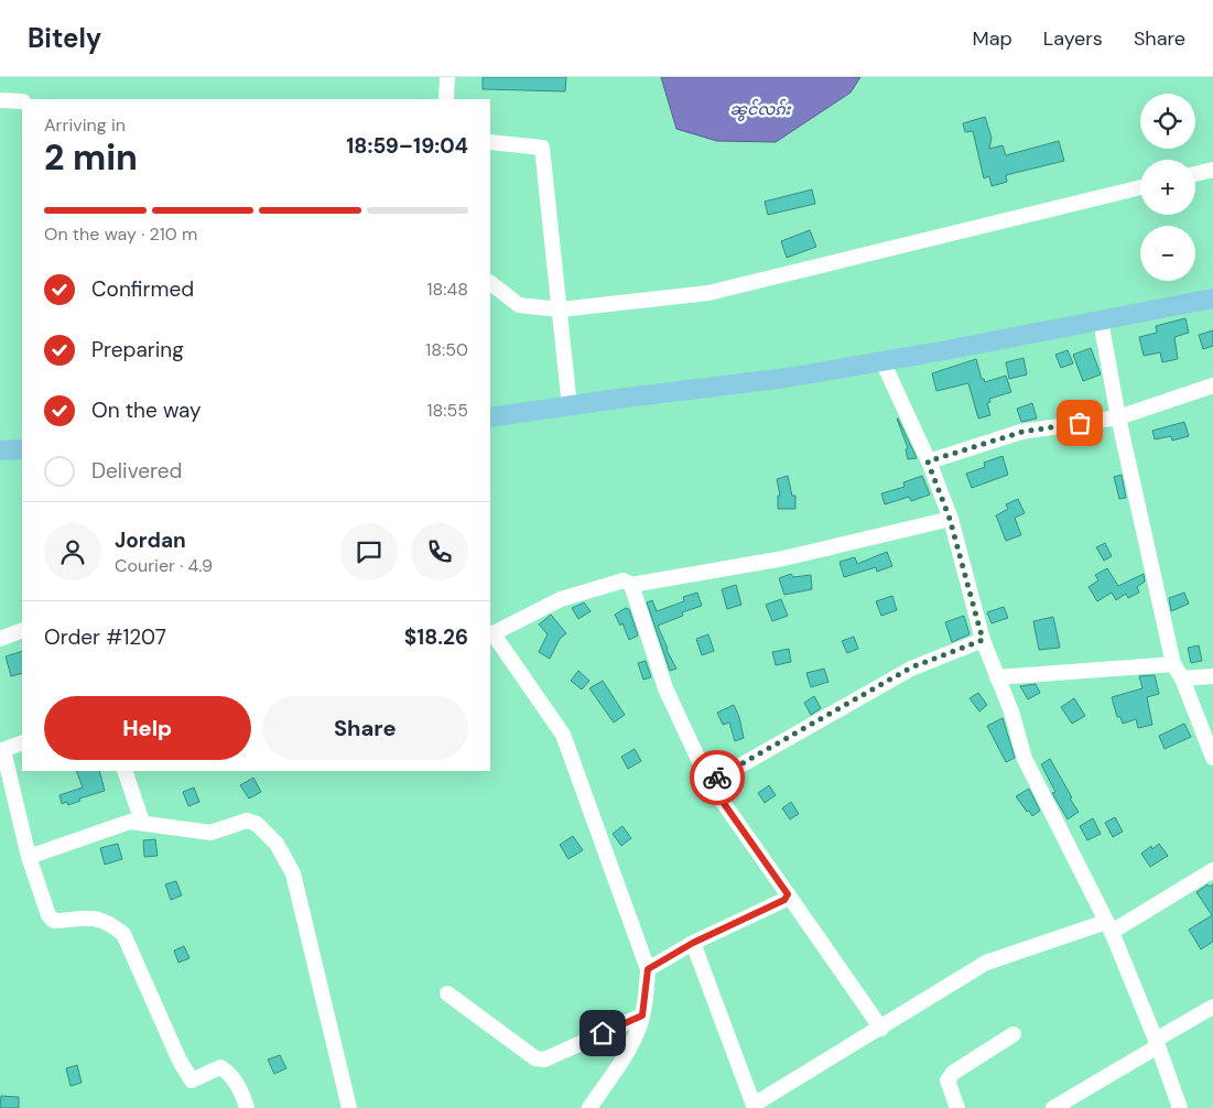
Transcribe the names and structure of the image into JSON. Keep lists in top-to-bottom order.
{
  "water": ["ၼွင်လၵ်း"],
  "page": {
    "header": "Bitely",
    "nav": ["Map", "Layers", "Share"],
    "map_buttons": ["+", "−"],
    "heading": ["2 min", "Arriving in", "18:59–19:04"],
    "panel": [
      "Jordan",
      "Courier · 4.9",
      "Order #1207",
      "$18.26"
    ],
    "bar": "On the way · 210 m",
    "list": [
      ["Confirmed", "18:48"],
      ["Preparing", "18:50"],
      ["On the way", "18:55"],
      "Delivered"
    ],
    "buttons": ["Help", "Share"]
  }
}
